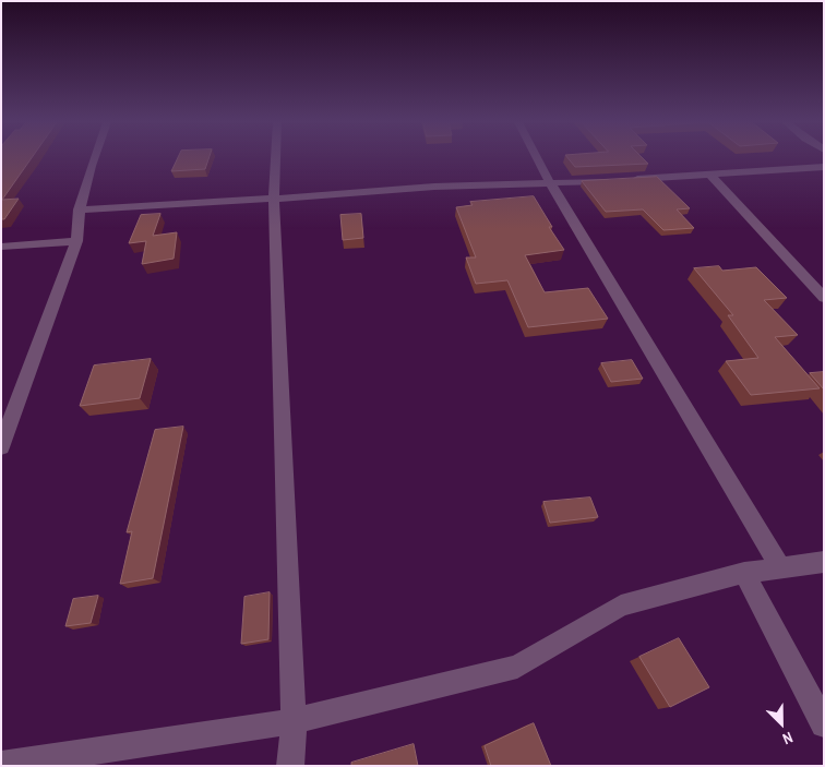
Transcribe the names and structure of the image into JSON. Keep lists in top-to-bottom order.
{
  "north": "bottom right"
}
